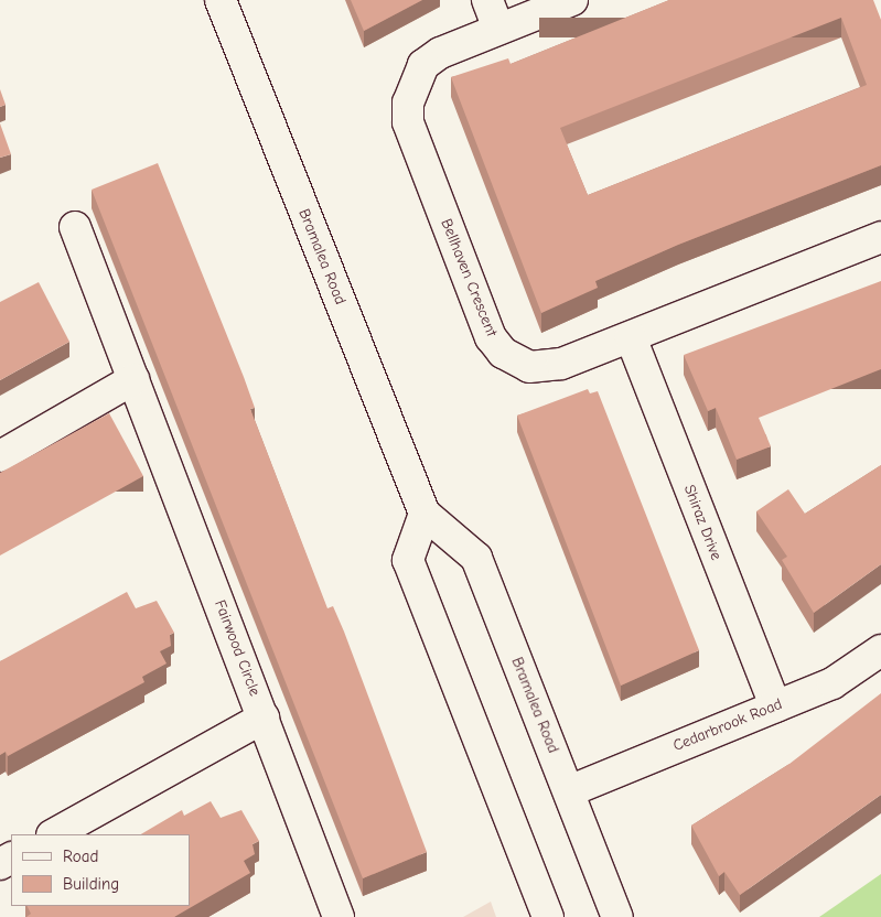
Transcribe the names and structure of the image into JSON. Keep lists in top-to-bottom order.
{
  "streets": {
    "street": [
      "Bramalea Road",
      "Bellhaven Crescent",
      "Shiraz Drive",
      "Fairwood Circle",
      "Cedarbrook Road"
    ]
  },
  "crossings": [
    ["Bramalea Road", "Cedarbrook Road"],
    ["Bellhaven Crescent", "Shiraz Drive"],
    ["Shiraz Drive", "Cedarbrook Road"]
  ],
  "legend": ["Road", "Building"]
}
